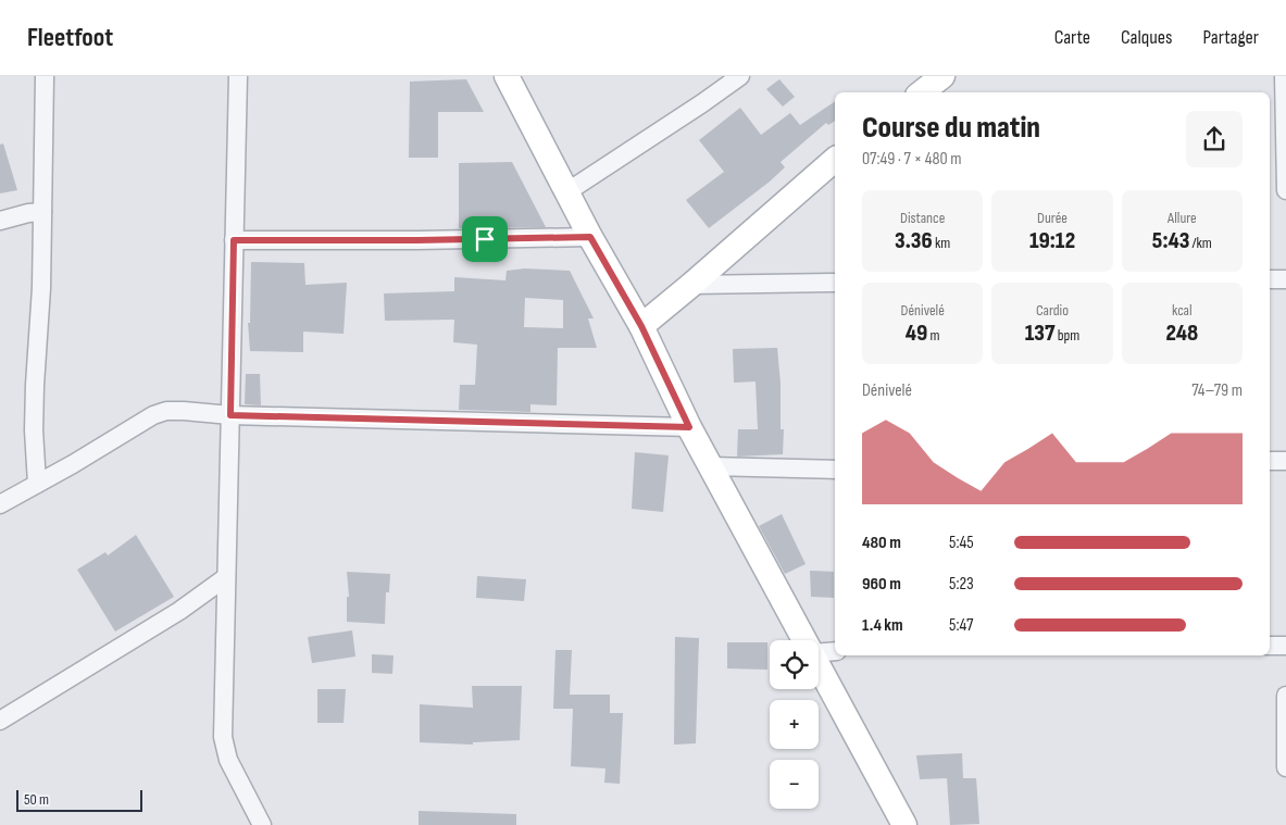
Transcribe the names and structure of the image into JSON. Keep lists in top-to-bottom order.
{
  "scale_bar": "50 m",
  "page": {
    "header": "Fleetfoot",
    "nav": ["Carte", "Calques", "Partager"],
    "heading": ["Course du matin", "07:49 · 7 × 480 m"],
    "stats": [
      ["Distance", "3.36 km"],
      ["Durée", "19:12"],
      ["Allure", "5:43 /km"],
      ["Dénivelé", "49 m"],
      ["Cardio", "137 bpm"],
      ["kcal", "248"]
    ],
    "chart": ["Dénivelé", "74–79 m"],
    "list": [
      {
        "name": "480 m",
        "note": "5:45"
      },
      {
        "name": "960 m",
        "note": "5:23"
      },
      {
        "name": "1.4 km",
        "note": "5:47"
      }
    ],
    "map_buttons": ["+", "−"],
    "scale": "50 m"
  }
}
